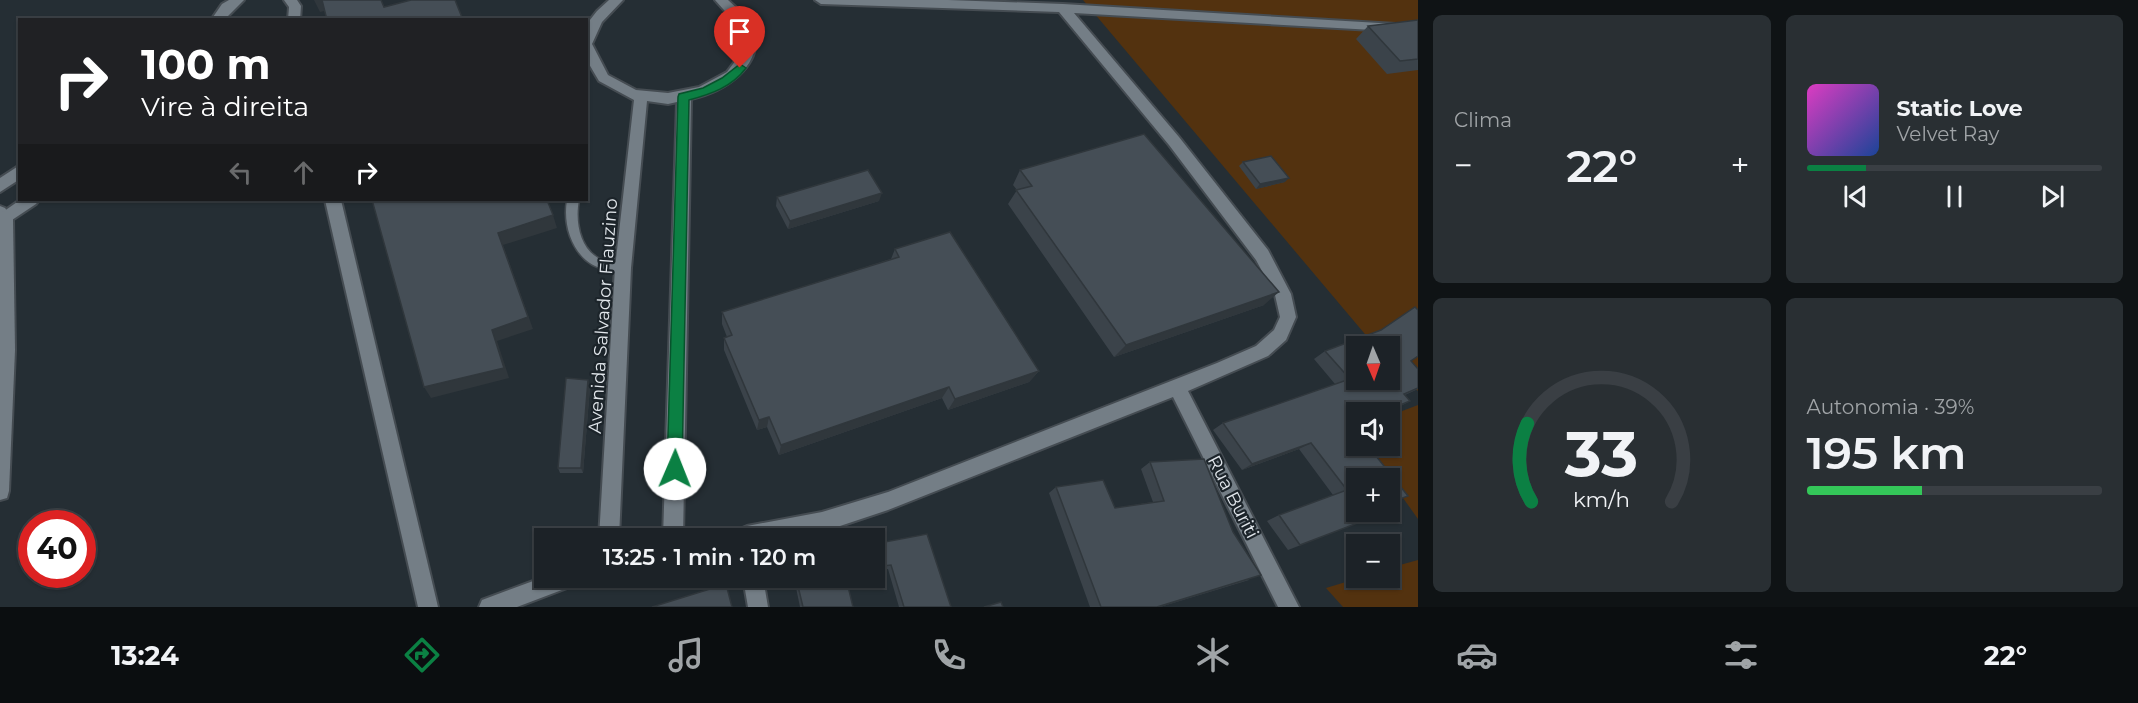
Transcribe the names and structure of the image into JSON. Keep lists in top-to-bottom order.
{
  "streets": {
    "street": ["Avenida Salvador Flauzino", "Rua Buriti"]
  },
  "north": "bottom",
  "page": {
    "tile": [
      "Clima",
      ["Autonomia · 39%", "195 km"]
    ],
    "turn": ["100 m", "Vire à direita"],
    "song": ["Static Love", "Velvet Ray"],
    "heat": ["−", "22°", "+"],
    "map_buttons": ["+", "−"],
    "limit": "40",
    "trip": "13:25 · 1 min · 120 m",
    "tabs": ["13:24", "22°"],
    "gauge": ["33", "km/h"]
  }
}
